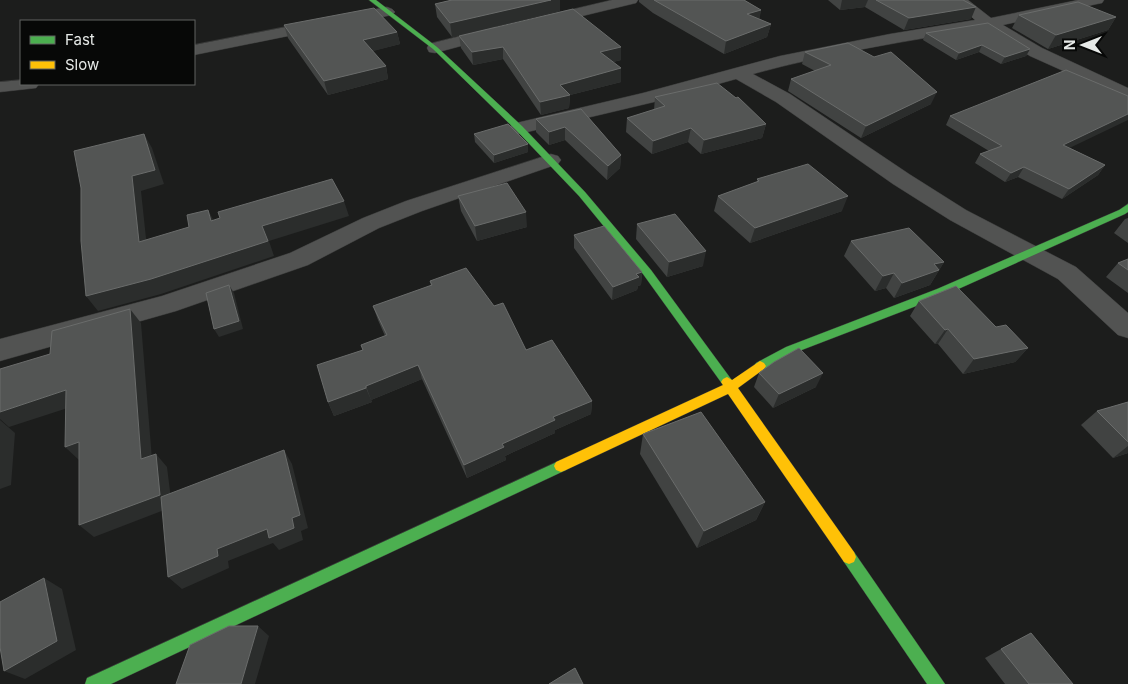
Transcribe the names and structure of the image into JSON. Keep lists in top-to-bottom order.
{
  "legend": ["Fast", "Slow"],
  "north": "left"
}
